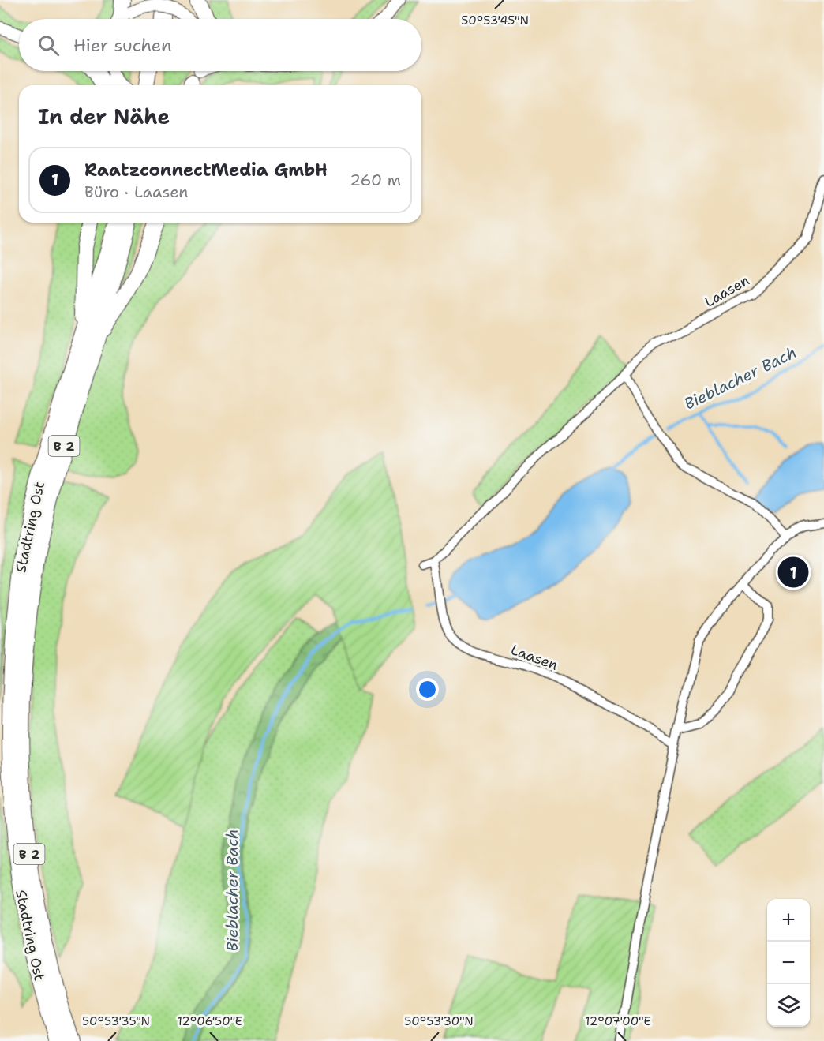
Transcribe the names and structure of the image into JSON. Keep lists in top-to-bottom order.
{
  "streets": {
    "highway": ["B 2", "Stadtring Ost"],
    "street": ["Laasen"]
  },
  "crossings": [
    ["B 2", "Stadtring Ost"]
  ],
  "water": ["Bieblacher Bach"],
  "page": {
    "search": "Hier suchen",
    "heading": "In der Nähe",
    "list": [
      {
        "mark": "1",
        "name": "RaatzconnectMedia GmbH",
        "note": "Büro · Laasen",
        "value": "260 m"
      }
    ],
    "pins": "1",
    "map_buttons": ["+", "−"]
  },
  "coordinates": [
    "50°53'45\"N",
    "50°53'30\"N",
    "50°53'35\"N",
    "12°06'50\"E",
    "12°07'00\"E"
  ]
}
